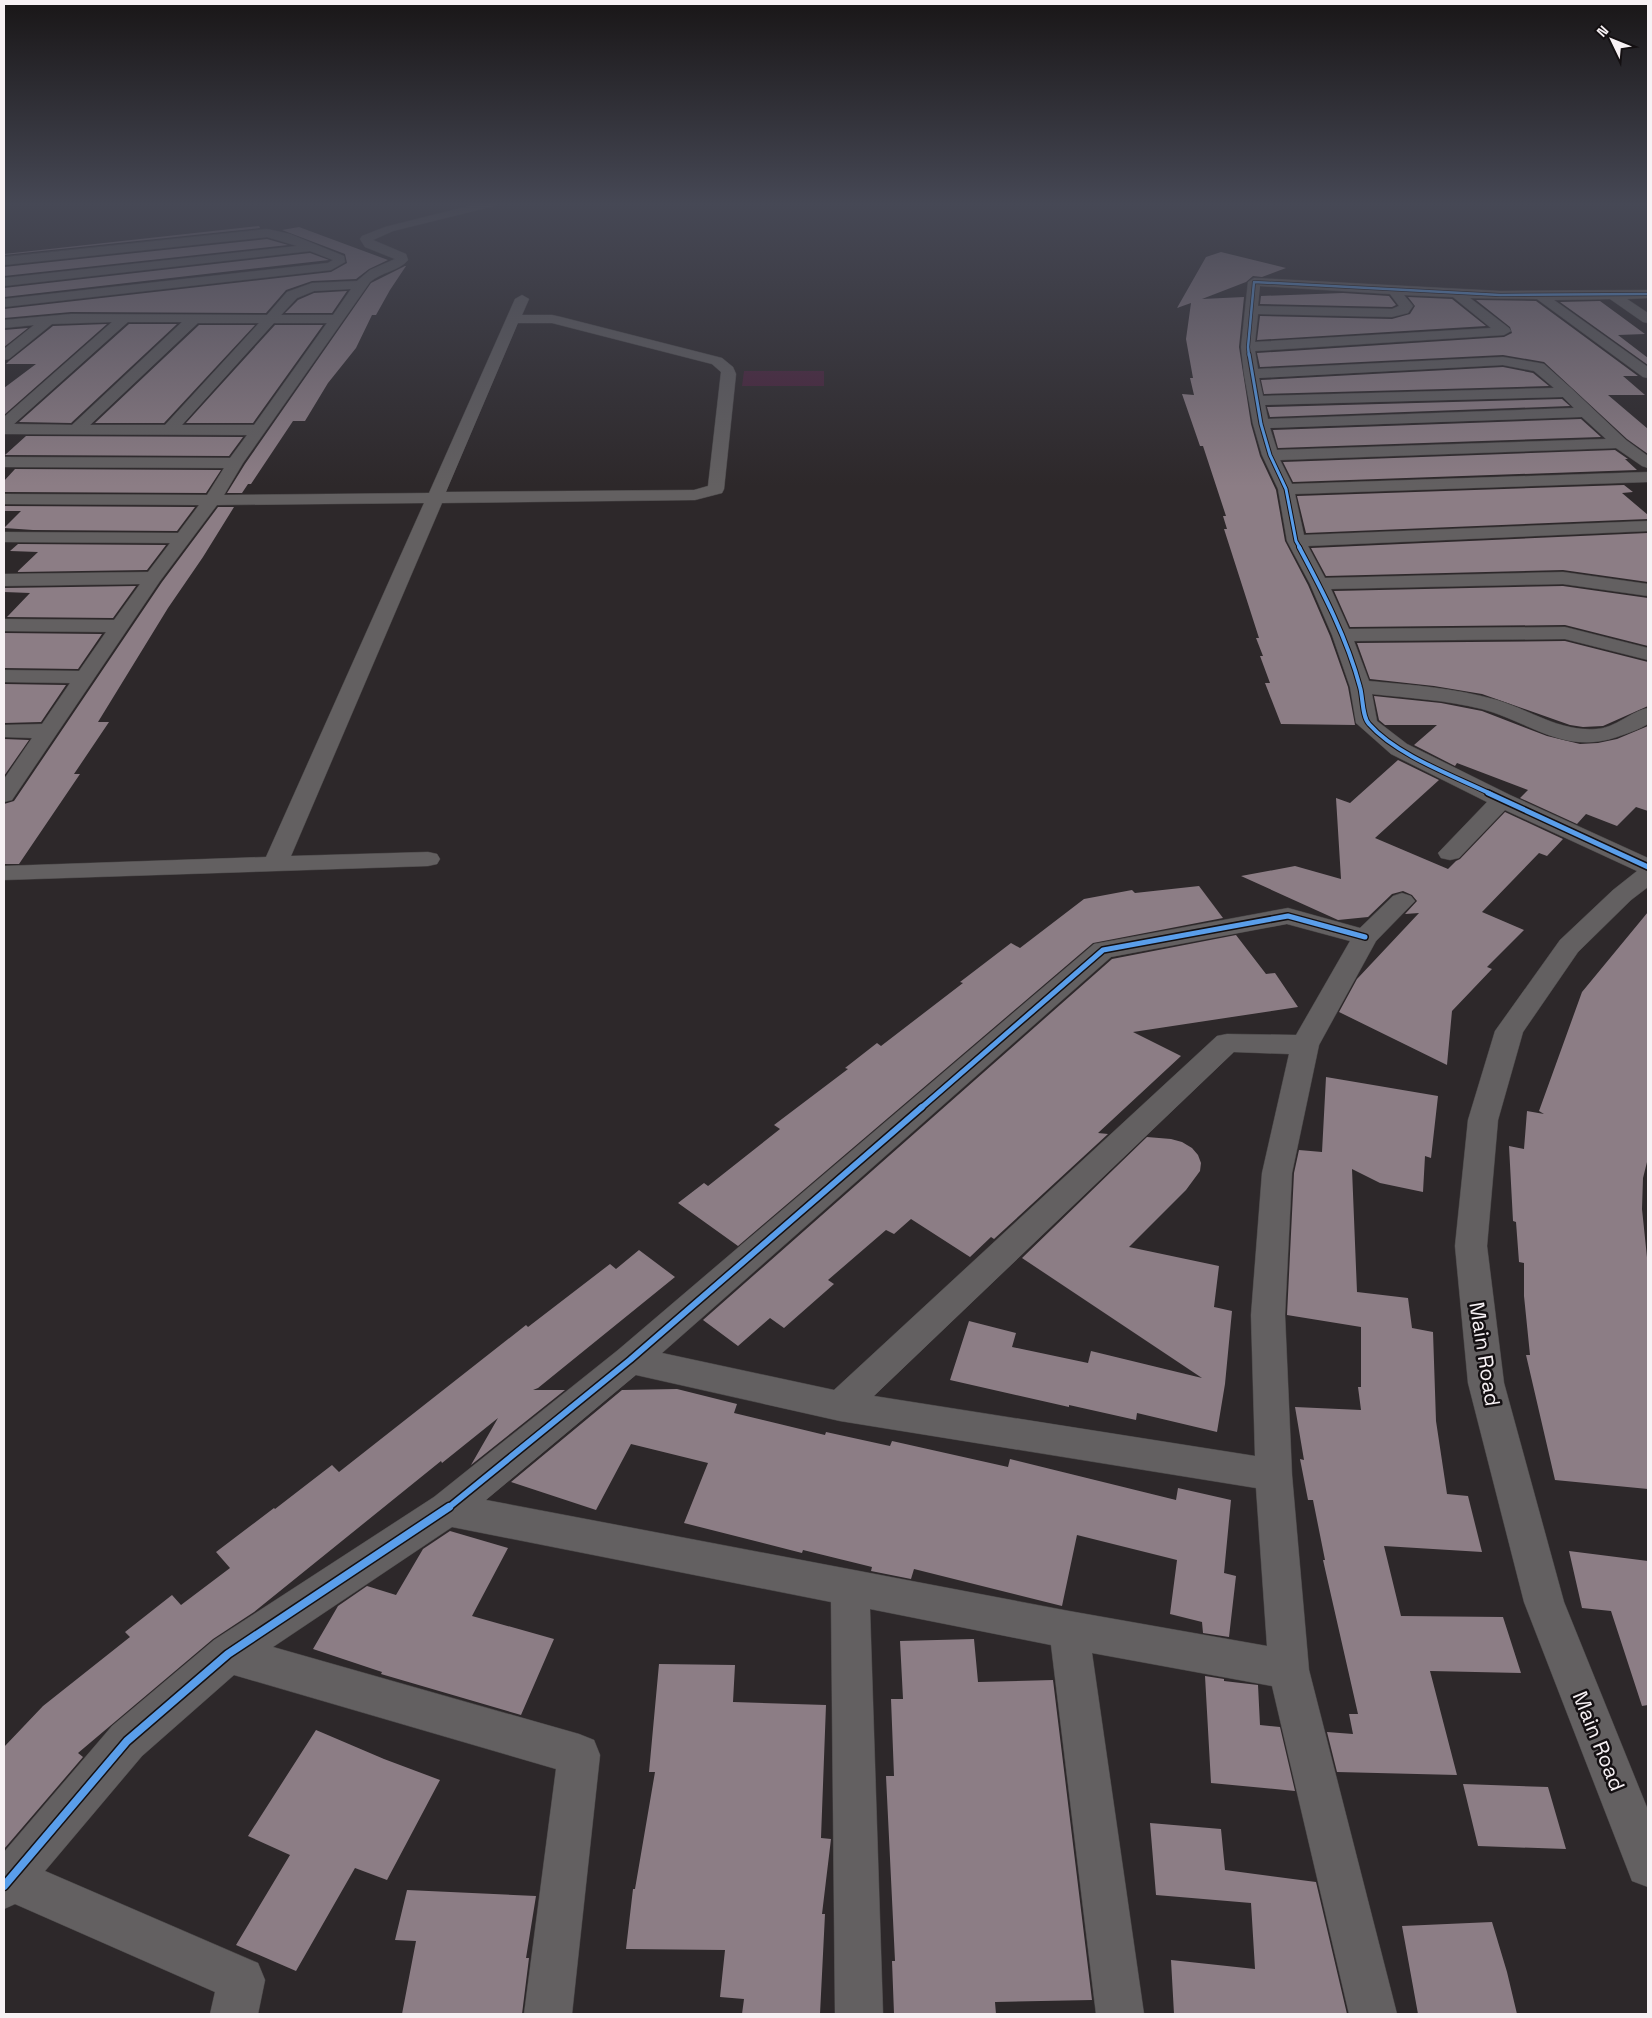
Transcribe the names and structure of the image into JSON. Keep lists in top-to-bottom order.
{
  "streets": {
    "street": ["Main Road"]
  },
  "north": "top left"
}
